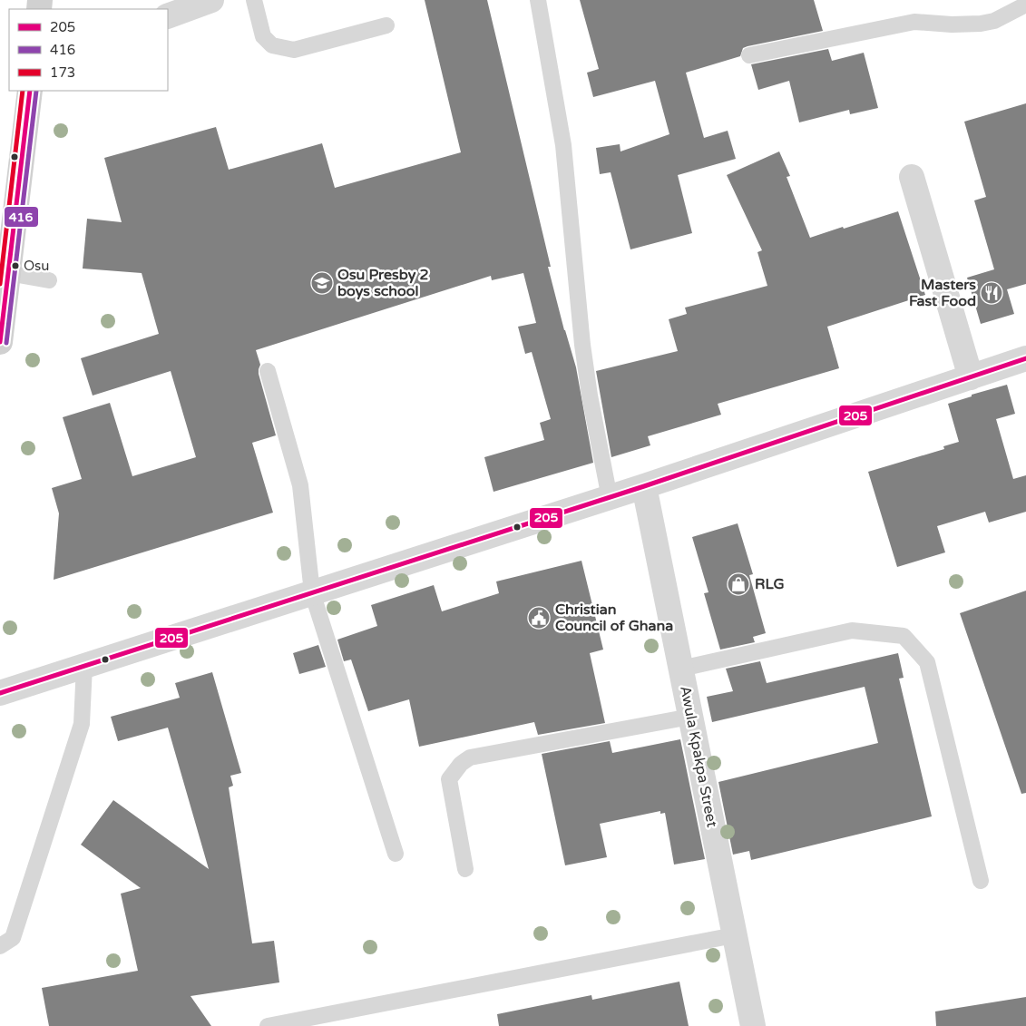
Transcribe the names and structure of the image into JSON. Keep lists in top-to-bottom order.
{
  "streets": {
    "street": ["Awula Kpakpa Street"]
  },
  "places": {
    "other": ["Osu"],
    "school or university": ["Osu Presby 2 boys school"],
    "restaurant": ["Masters Fast Food"],
    "shop": ["RLG"],
    "public building": ["Christian Council of Ghana"]
  },
  "lines": ["transit line 205", "transit line 416", "transit line 173"],
  "legend": ["205", "416", "173"]
}
